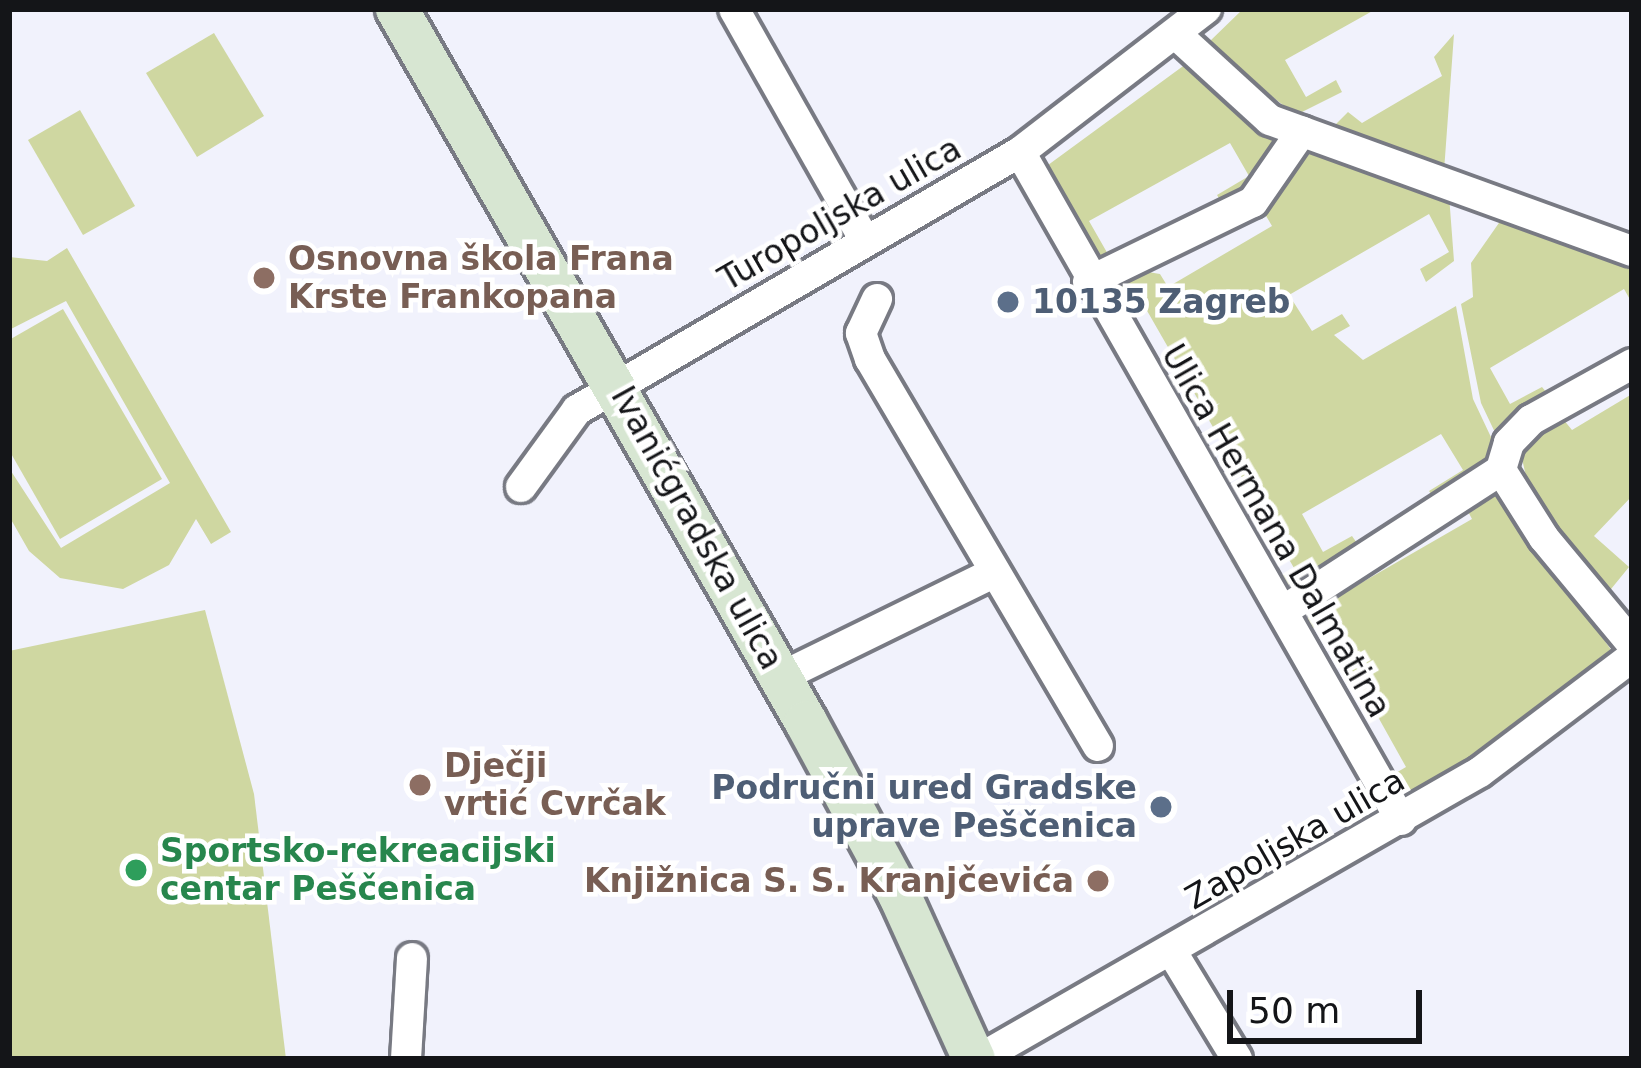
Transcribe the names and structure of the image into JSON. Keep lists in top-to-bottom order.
{
  "streets": {
    "street": [
      "Turopoljska ulica",
      "Ivanićgradska ulica",
      "Ulica Hermana Dalmatina",
      "Zapoljska ulica"
    ]
  },
  "crossings": [
    ["Turopoljska ulica", "Ivanićgradska ulica"],
    ["Turopoljska ulica", "Ulica Hermana Dalmatina"],
    ["Ivanićgradska ulica", "Zapoljska ulica"],
    ["Ulica Hermana Dalmatina", "Zapoljska ulica"]
  ],
  "places": [
    "Osnovna škola Frana Krste Frankopana",
    "10135 Zagreb",
    "Dječji vrtić Cvrčak",
    "Područni ured Gradske uprave Peščenica",
    "Sportsko-rekreacijski centar Peščenica",
    "Knjižnica S. S. Kranjčevića"
  ],
  "scale_bar": "50 m"
}
